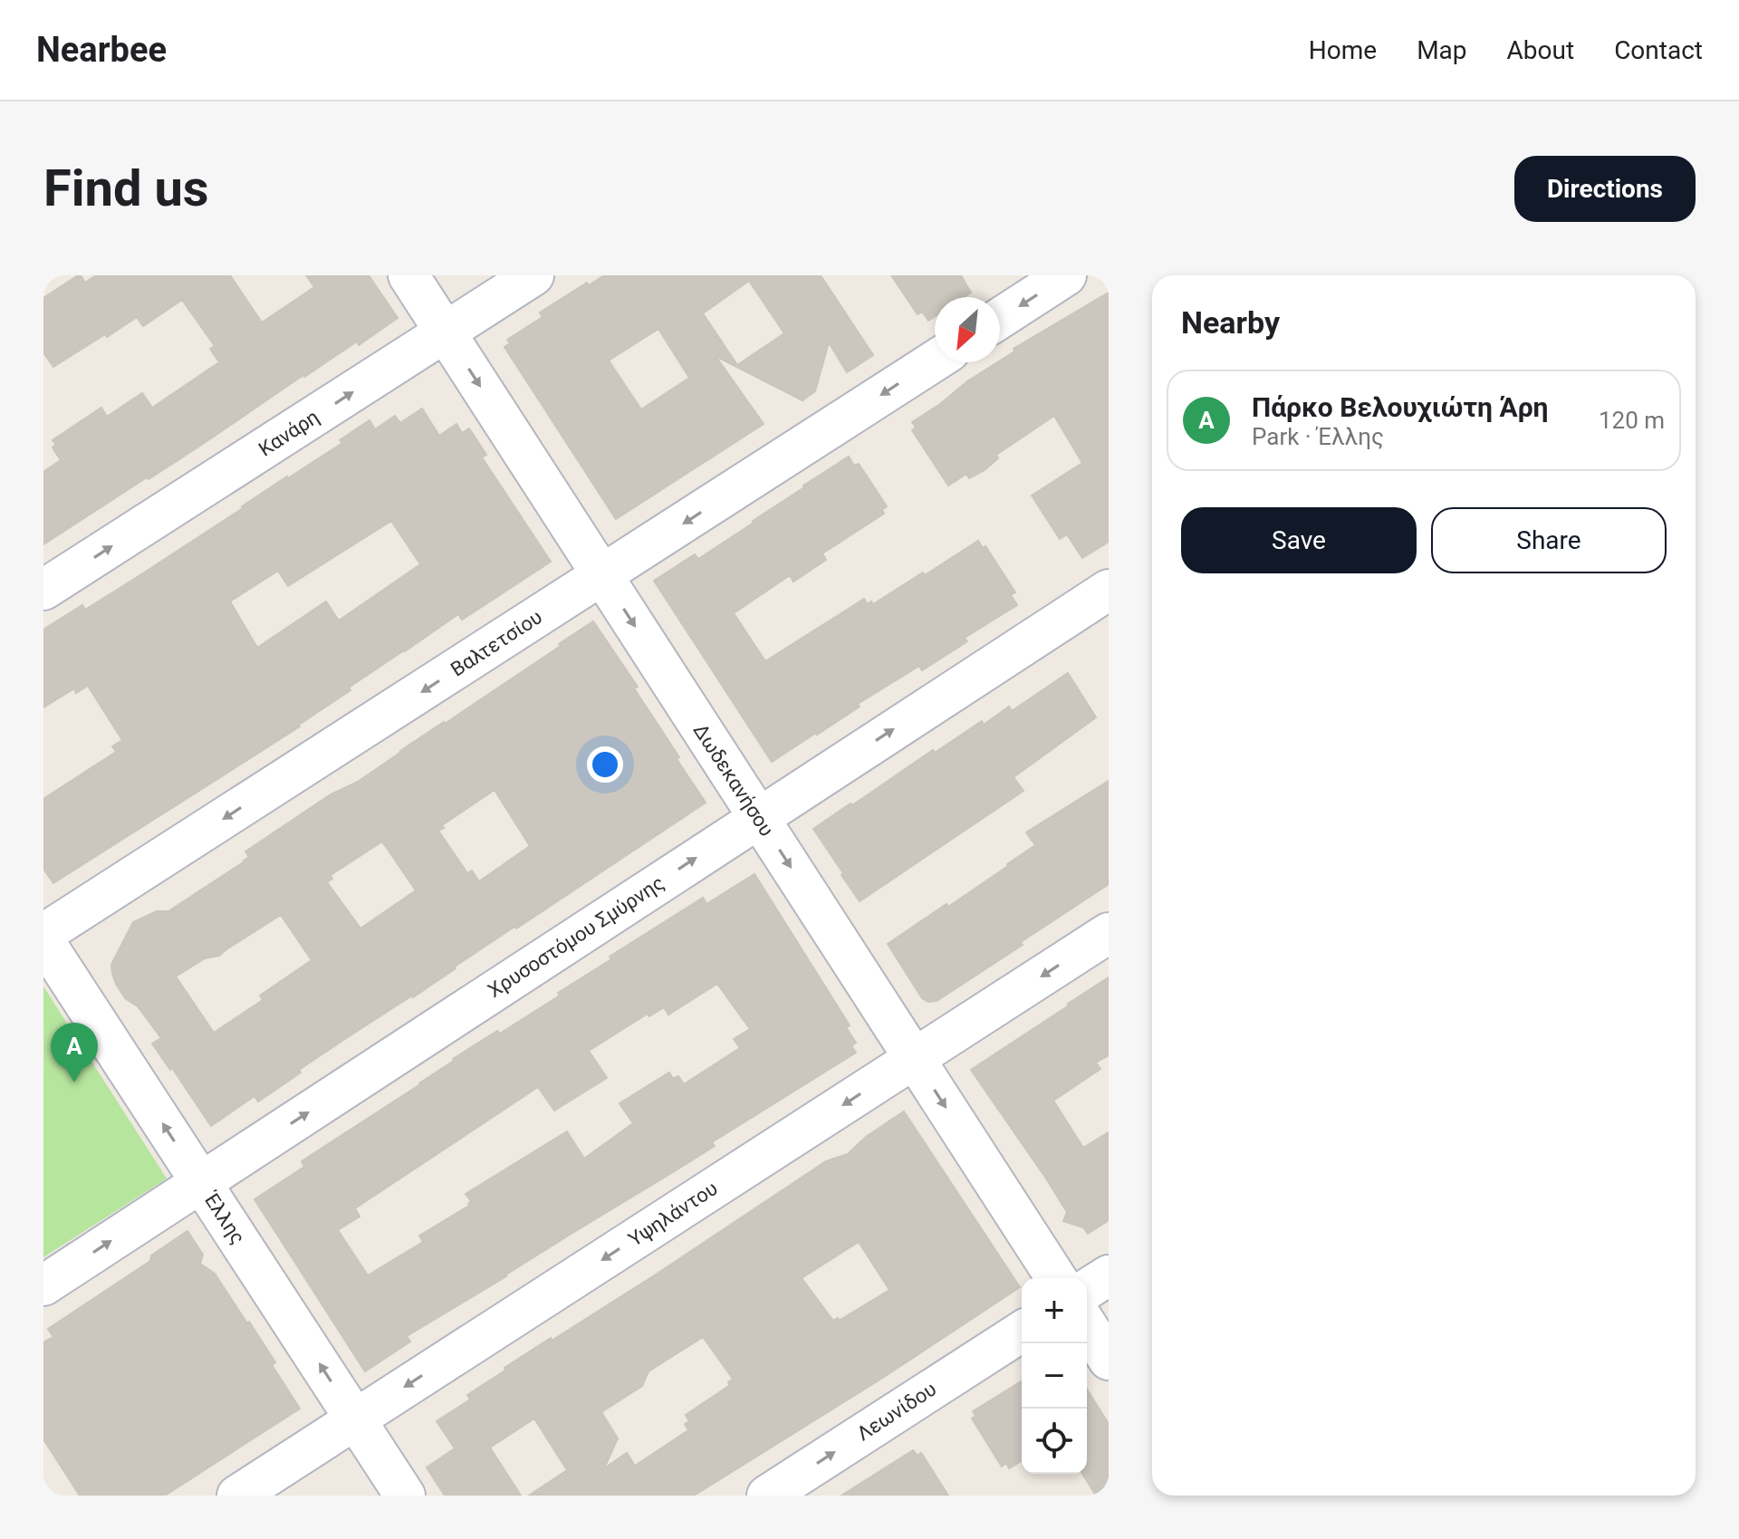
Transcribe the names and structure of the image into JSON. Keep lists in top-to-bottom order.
{
  "streets": {
    "street": [
      "Κανάρη",
      "Βαλτετσίου",
      "Δωδεκανήσου",
      "Χρυσοστόμου Σμύρνης",
      "Υψηλάντου",
      "Έλλης",
      "Λεωνίδου"
    ]
  },
  "crossings": [
    ["Κανάρη", "Δωδεκανήσου"],
    ["Βαλτετσίου", "Δωδεκανήσου"],
    ["Δωδεκανήσου", "Χρυσοστόμου Σμύρνης"],
    ["Δωδεκανήσου", "Υψηλάντου"],
    ["Χρυσοστόμου Σμύρνης", "Έλλης"],
    ["Υψηλάντου", "Έλλης"]
  ],
  "one_way": [
    "Κανάρη",
    "Βαλτετσίου",
    "Δωδεκανήσου",
    "Χρυσοστόμου Σμύρνης",
    "Υψηλάντου",
    "Έλλης",
    "Λεωνίδου"
  ],
  "north": "bottom left",
  "page": {
    "header": "Nearbee",
    "nav": [
      "Home",
      "Map",
      "About",
      "Contact"
    ],
    "buttons": [
      "Directions",
      ["Save", "Share"]
    ],
    "title": "Find us",
    "heading": "Nearby",
    "list": [
      {
        "mark": "A",
        "name": "Πάρκο Βελουχιώτη Άρη",
        "note": "Park · Έλλης",
        "value": "120 m"
      }
    ],
    "pins": "A",
    "map_buttons": ["+", "−"]
  }
}
